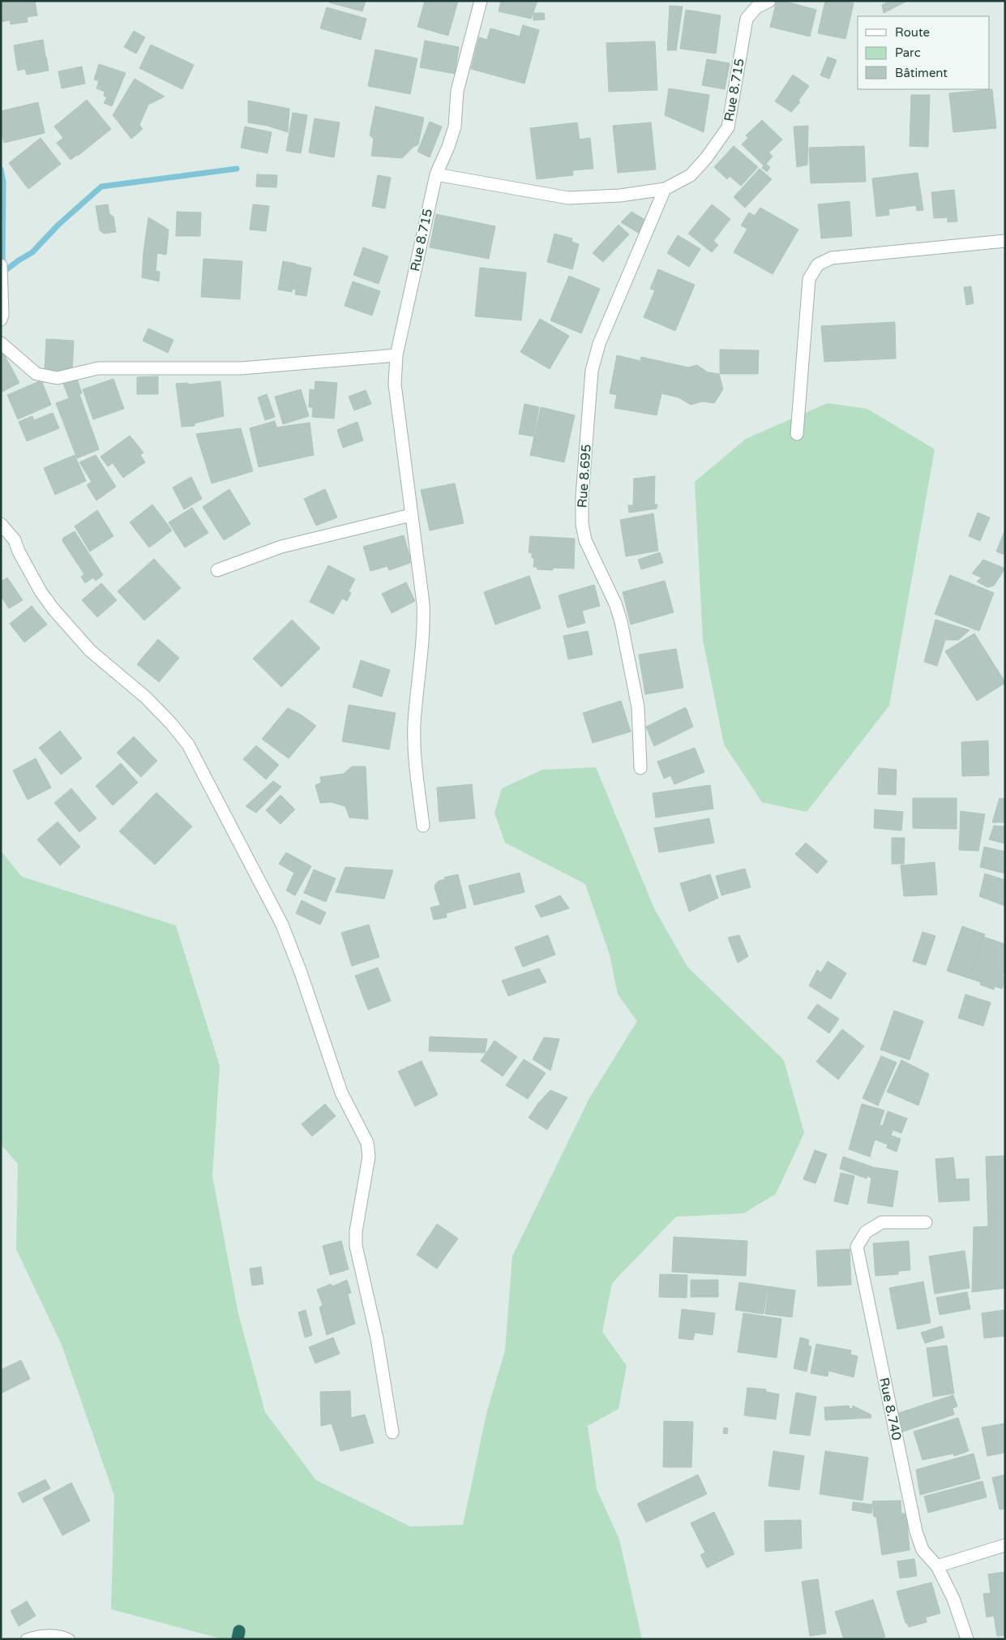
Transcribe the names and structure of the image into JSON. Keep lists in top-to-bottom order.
{
  "streets": {
    "street": ["Rue 8.715", "Rue 8.695", "Rue 8.740"]
  },
  "crossings": [
    ["Rue 8.715", "Rue 8.695"]
  ],
  "legend": ["Route", "Parc", "Bâtiment"]
}
